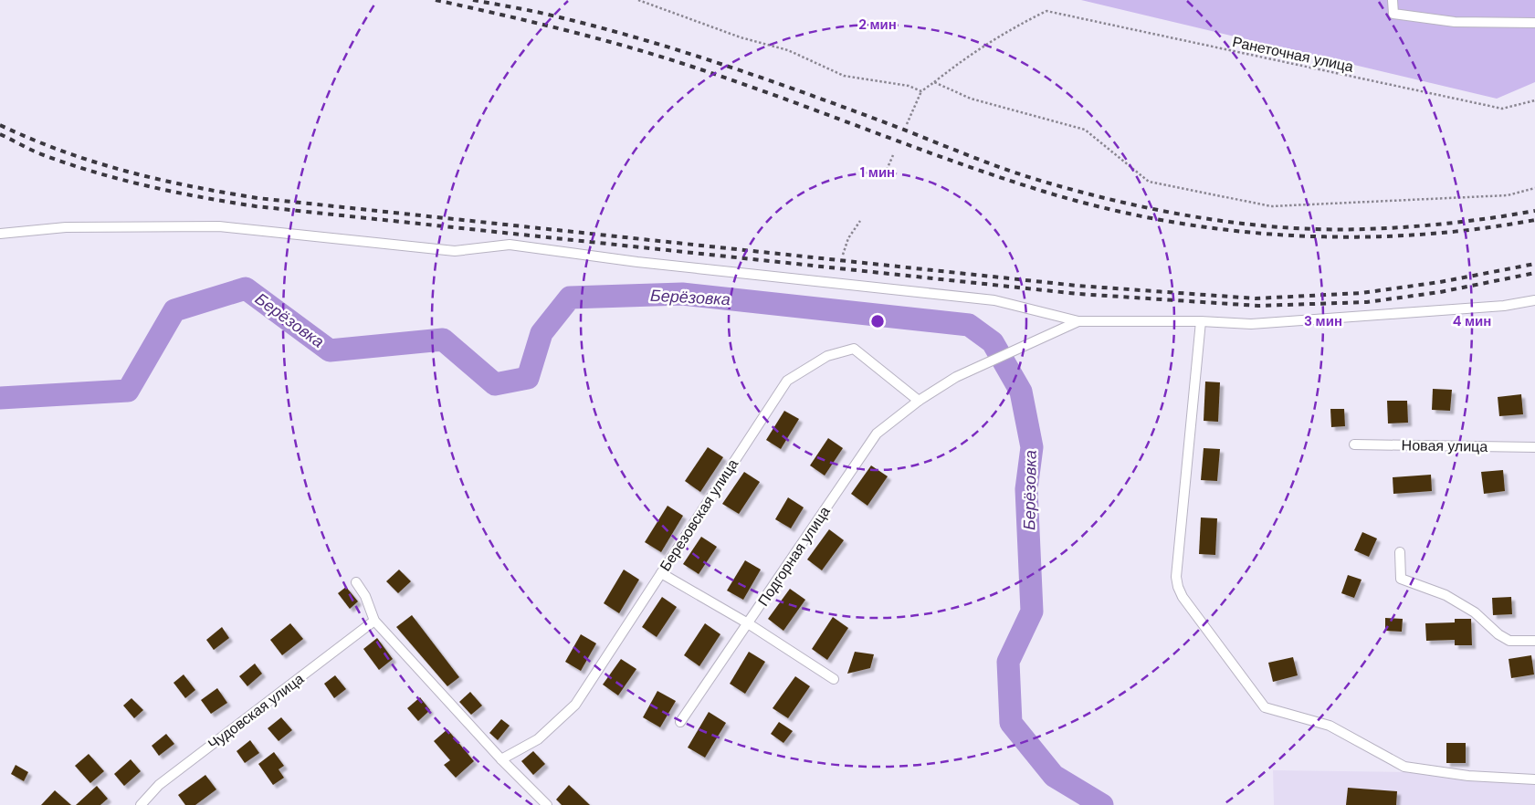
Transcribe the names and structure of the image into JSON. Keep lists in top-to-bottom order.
{
  "streets": {
    "street": [
      "Новая улица",
      "Березовская улица",
      "Подгорная улица",
      "Чудовская улица"
    ],
    "path": ["Ранеточная улица"]
  },
  "crossings": [
    ["Березовская улица", "Подгорная улица"]
  ],
  "water": ["Берёзовка"],
  "rings": [
    "2 мин",
    "1 мин",
    "3 мин",
    "4 мин"
  ]
}
